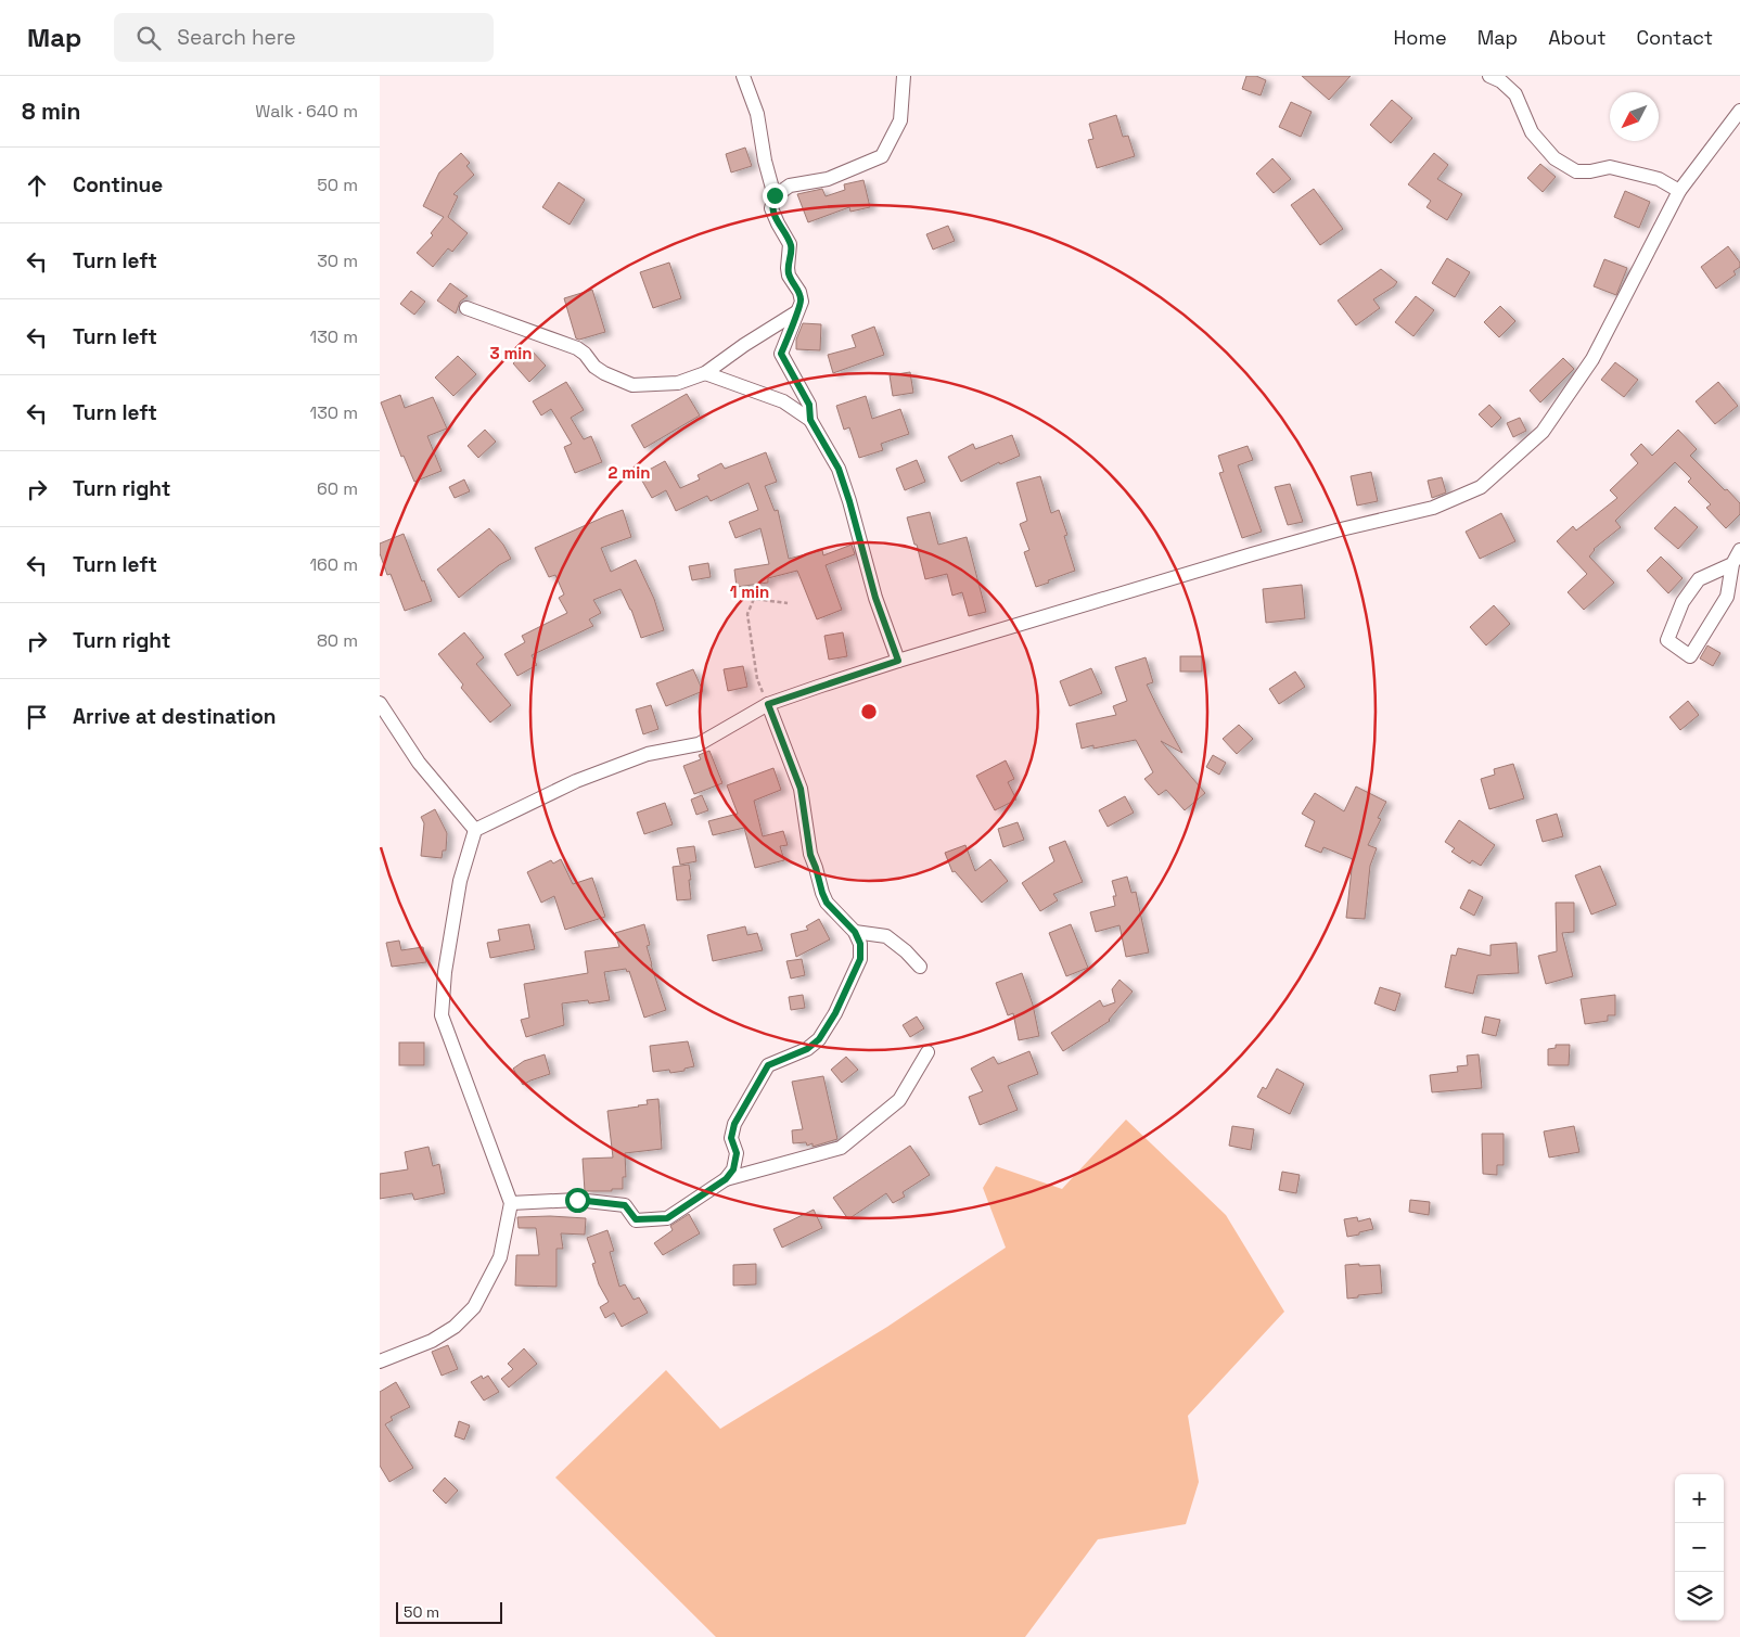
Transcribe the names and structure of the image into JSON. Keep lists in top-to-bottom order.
{
  "scale_bar": "50 m",
  "north": "bottom left",
  "page": {
    "header": "Map",
    "search": "Search here",
    "nav": [
      "Home",
      "Map",
      "About",
      "Contact"
    ],
    "heading": ["8 min", "Walk · 640 m"],
    "list": [
      ["Continue", "50 m"],
      ["Turn left", "30 m"],
      ["Turn left", "130 m"],
      ["Turn left", "130 m"],
      ["Turn right", "60 m"],
      ["Turn left", "160 m"],
      ["Turn right", "80 m"],
      "Arrive at destination"
    ],
    "map_buttons": ["+", "−"],
    "scale": "50 m"
  },
  "rings": ["3 min", "2 min", "1 min"]
}
